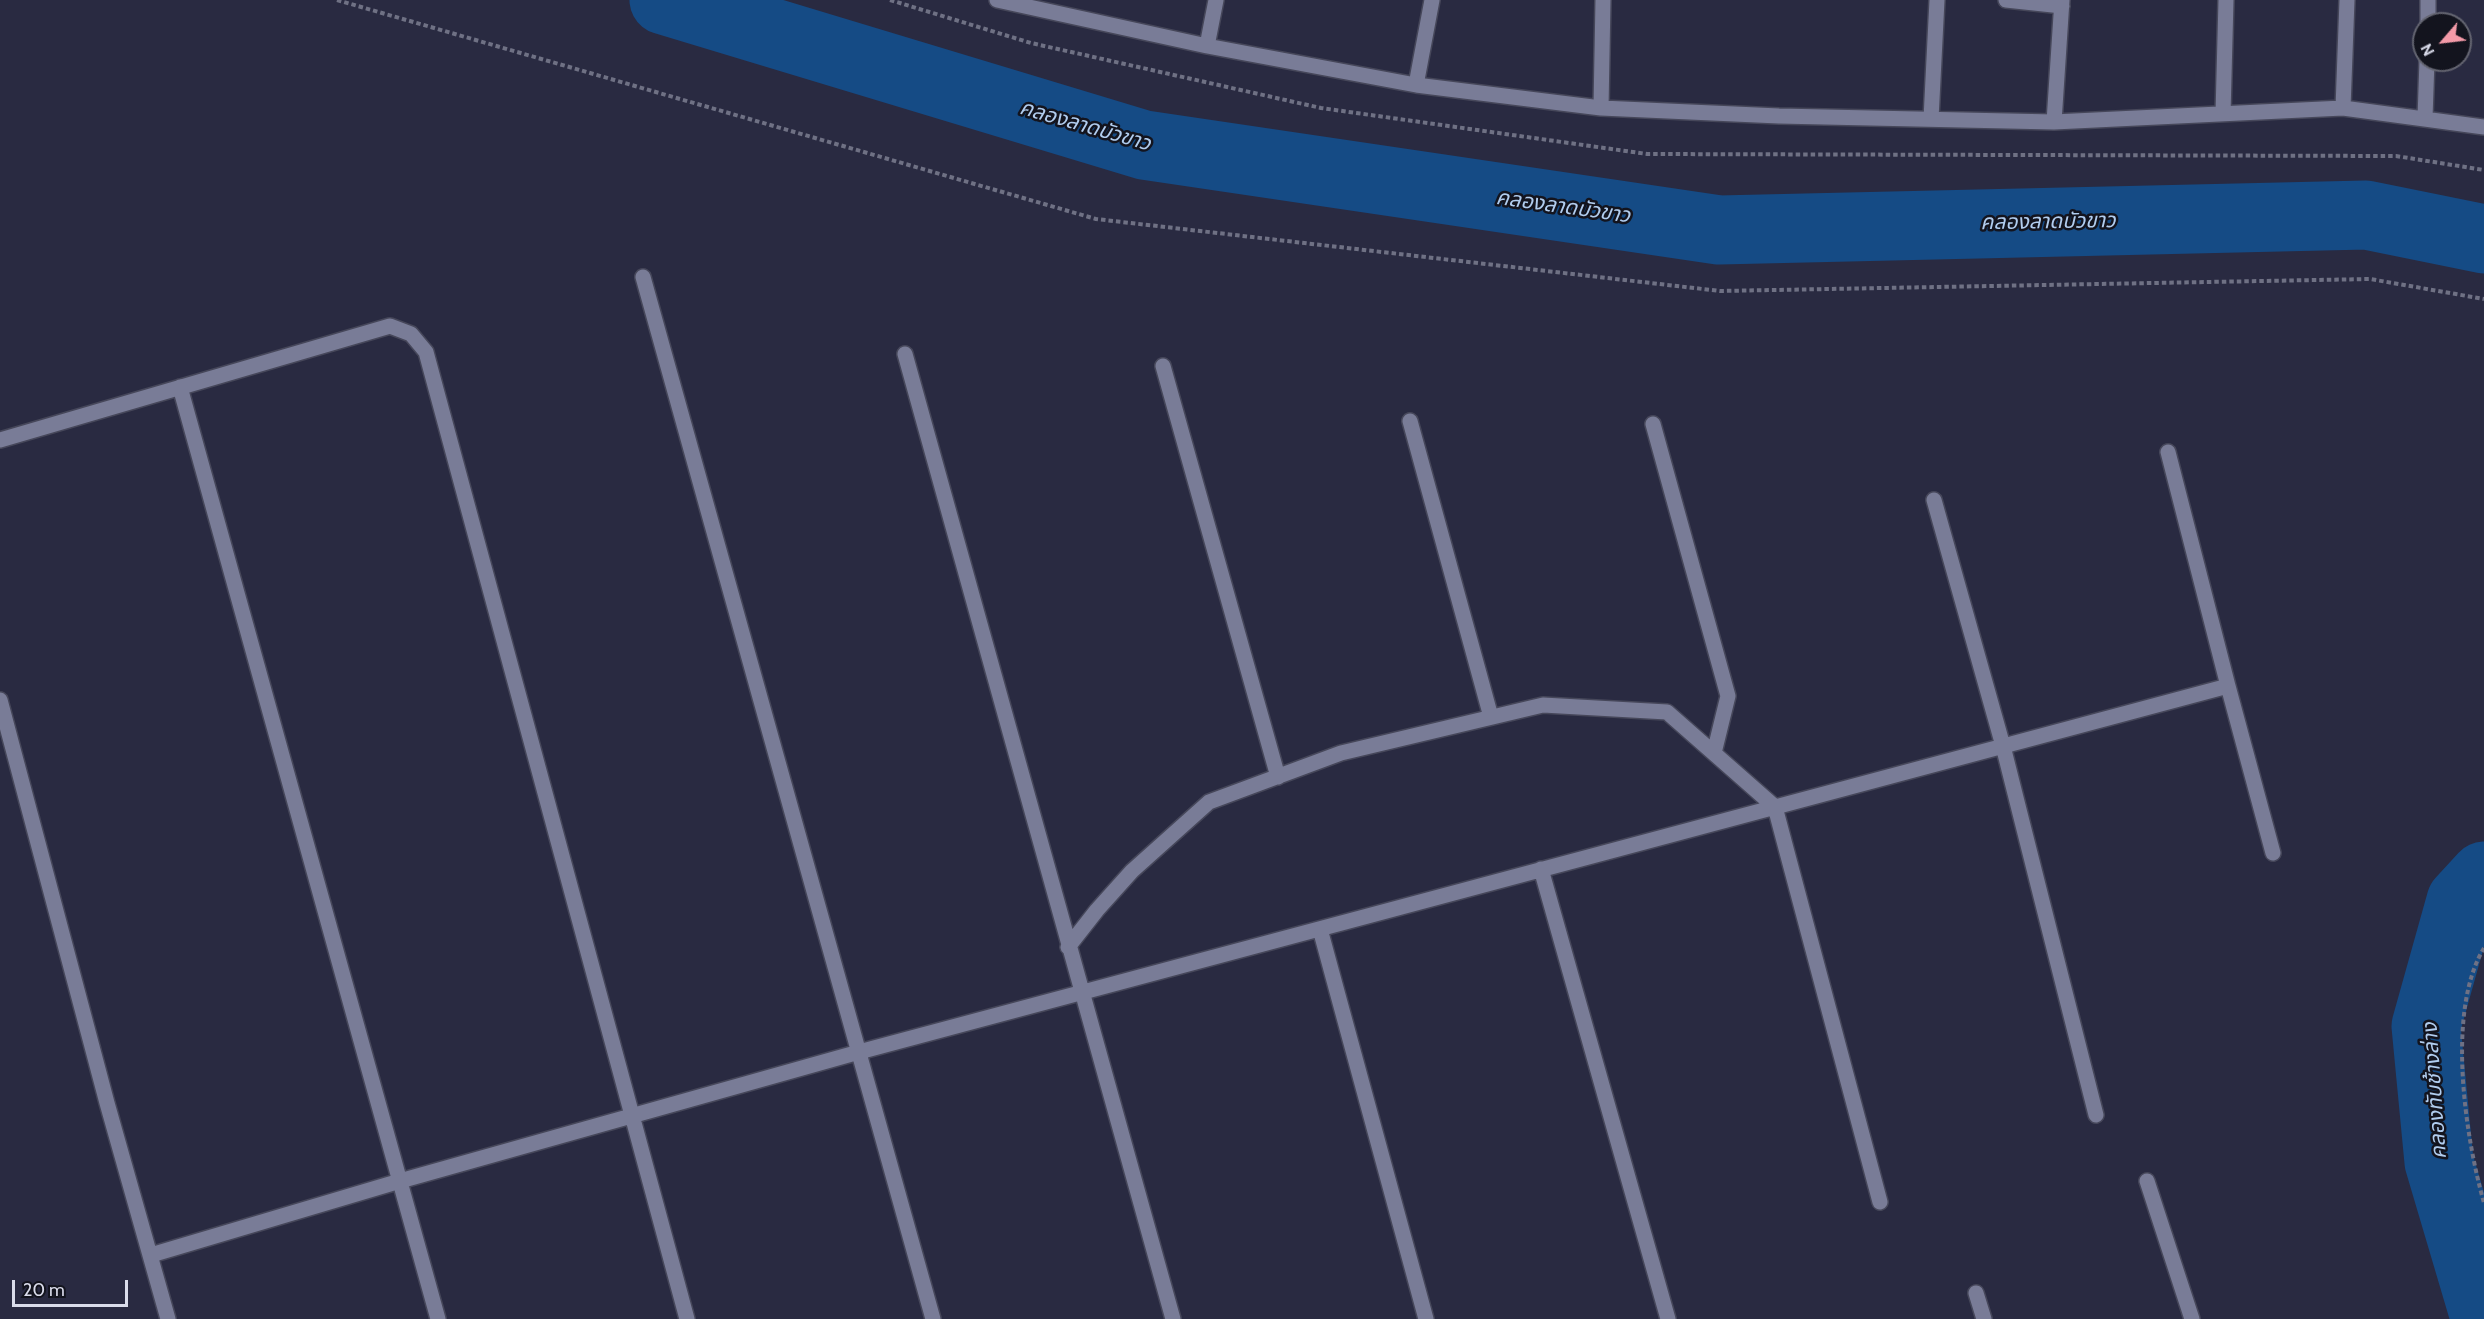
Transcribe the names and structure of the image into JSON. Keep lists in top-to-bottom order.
{
  "water": ["คลองลาดบัวขาว", "คลองทับช้างล่าง"],
  "scale_bar": "20 m",
  "north": "bottom left"
}
